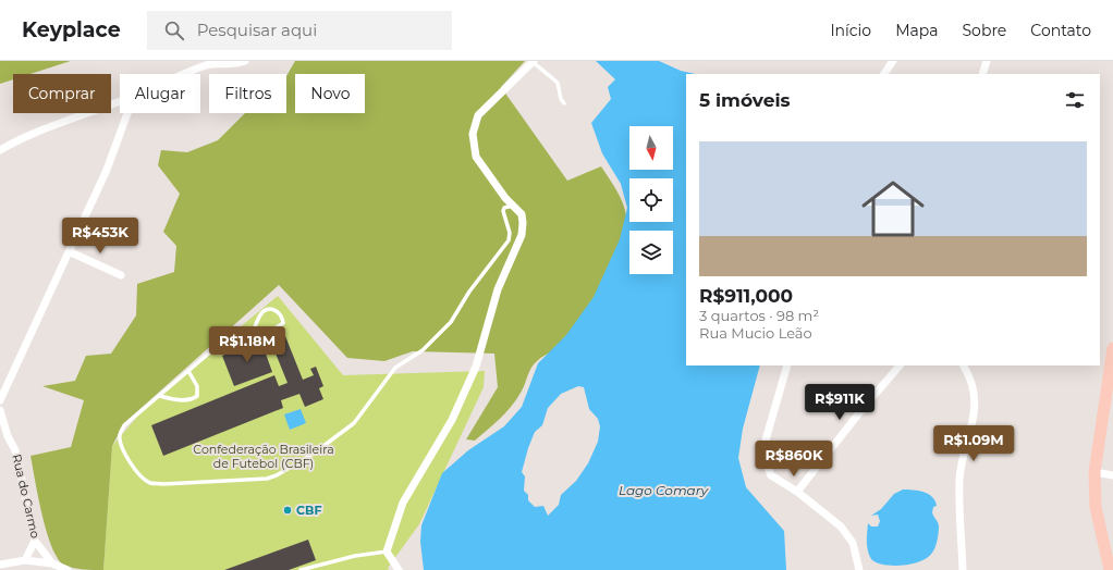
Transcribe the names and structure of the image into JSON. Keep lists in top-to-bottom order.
{
  "streets": {
    "street": ["Rua do Carmo"]
  },
  "water": ["Lago Comary"],
  "parks": ["Confederação Brasileira de Futebol (CBF)"],
  "places": ["CBF"],
  "north": "bottom",
  "page": {
    "header": "Keyplace",
    "search": "Pesquisar aqui",
    "nav": [
      "Início",
      "Mapa",
      "Sobre",
      "Contato"
    ],
    "chip": [
      "Comprar",
      "Alugar",
      "Filtros",
      "Novo"
    ],
    "heading": "5 imóveis",
    "list": [
      {
        "name": "R$911,000",
        "note": "3 quartos · 98 m² · Rua Mucio Leão"
      }
    ],
    "price": [
      "R$453K",
      "R$1.18M",
      "R$911K",
      "R$1.09M",
      "R$860K"
    ]
  }
}
